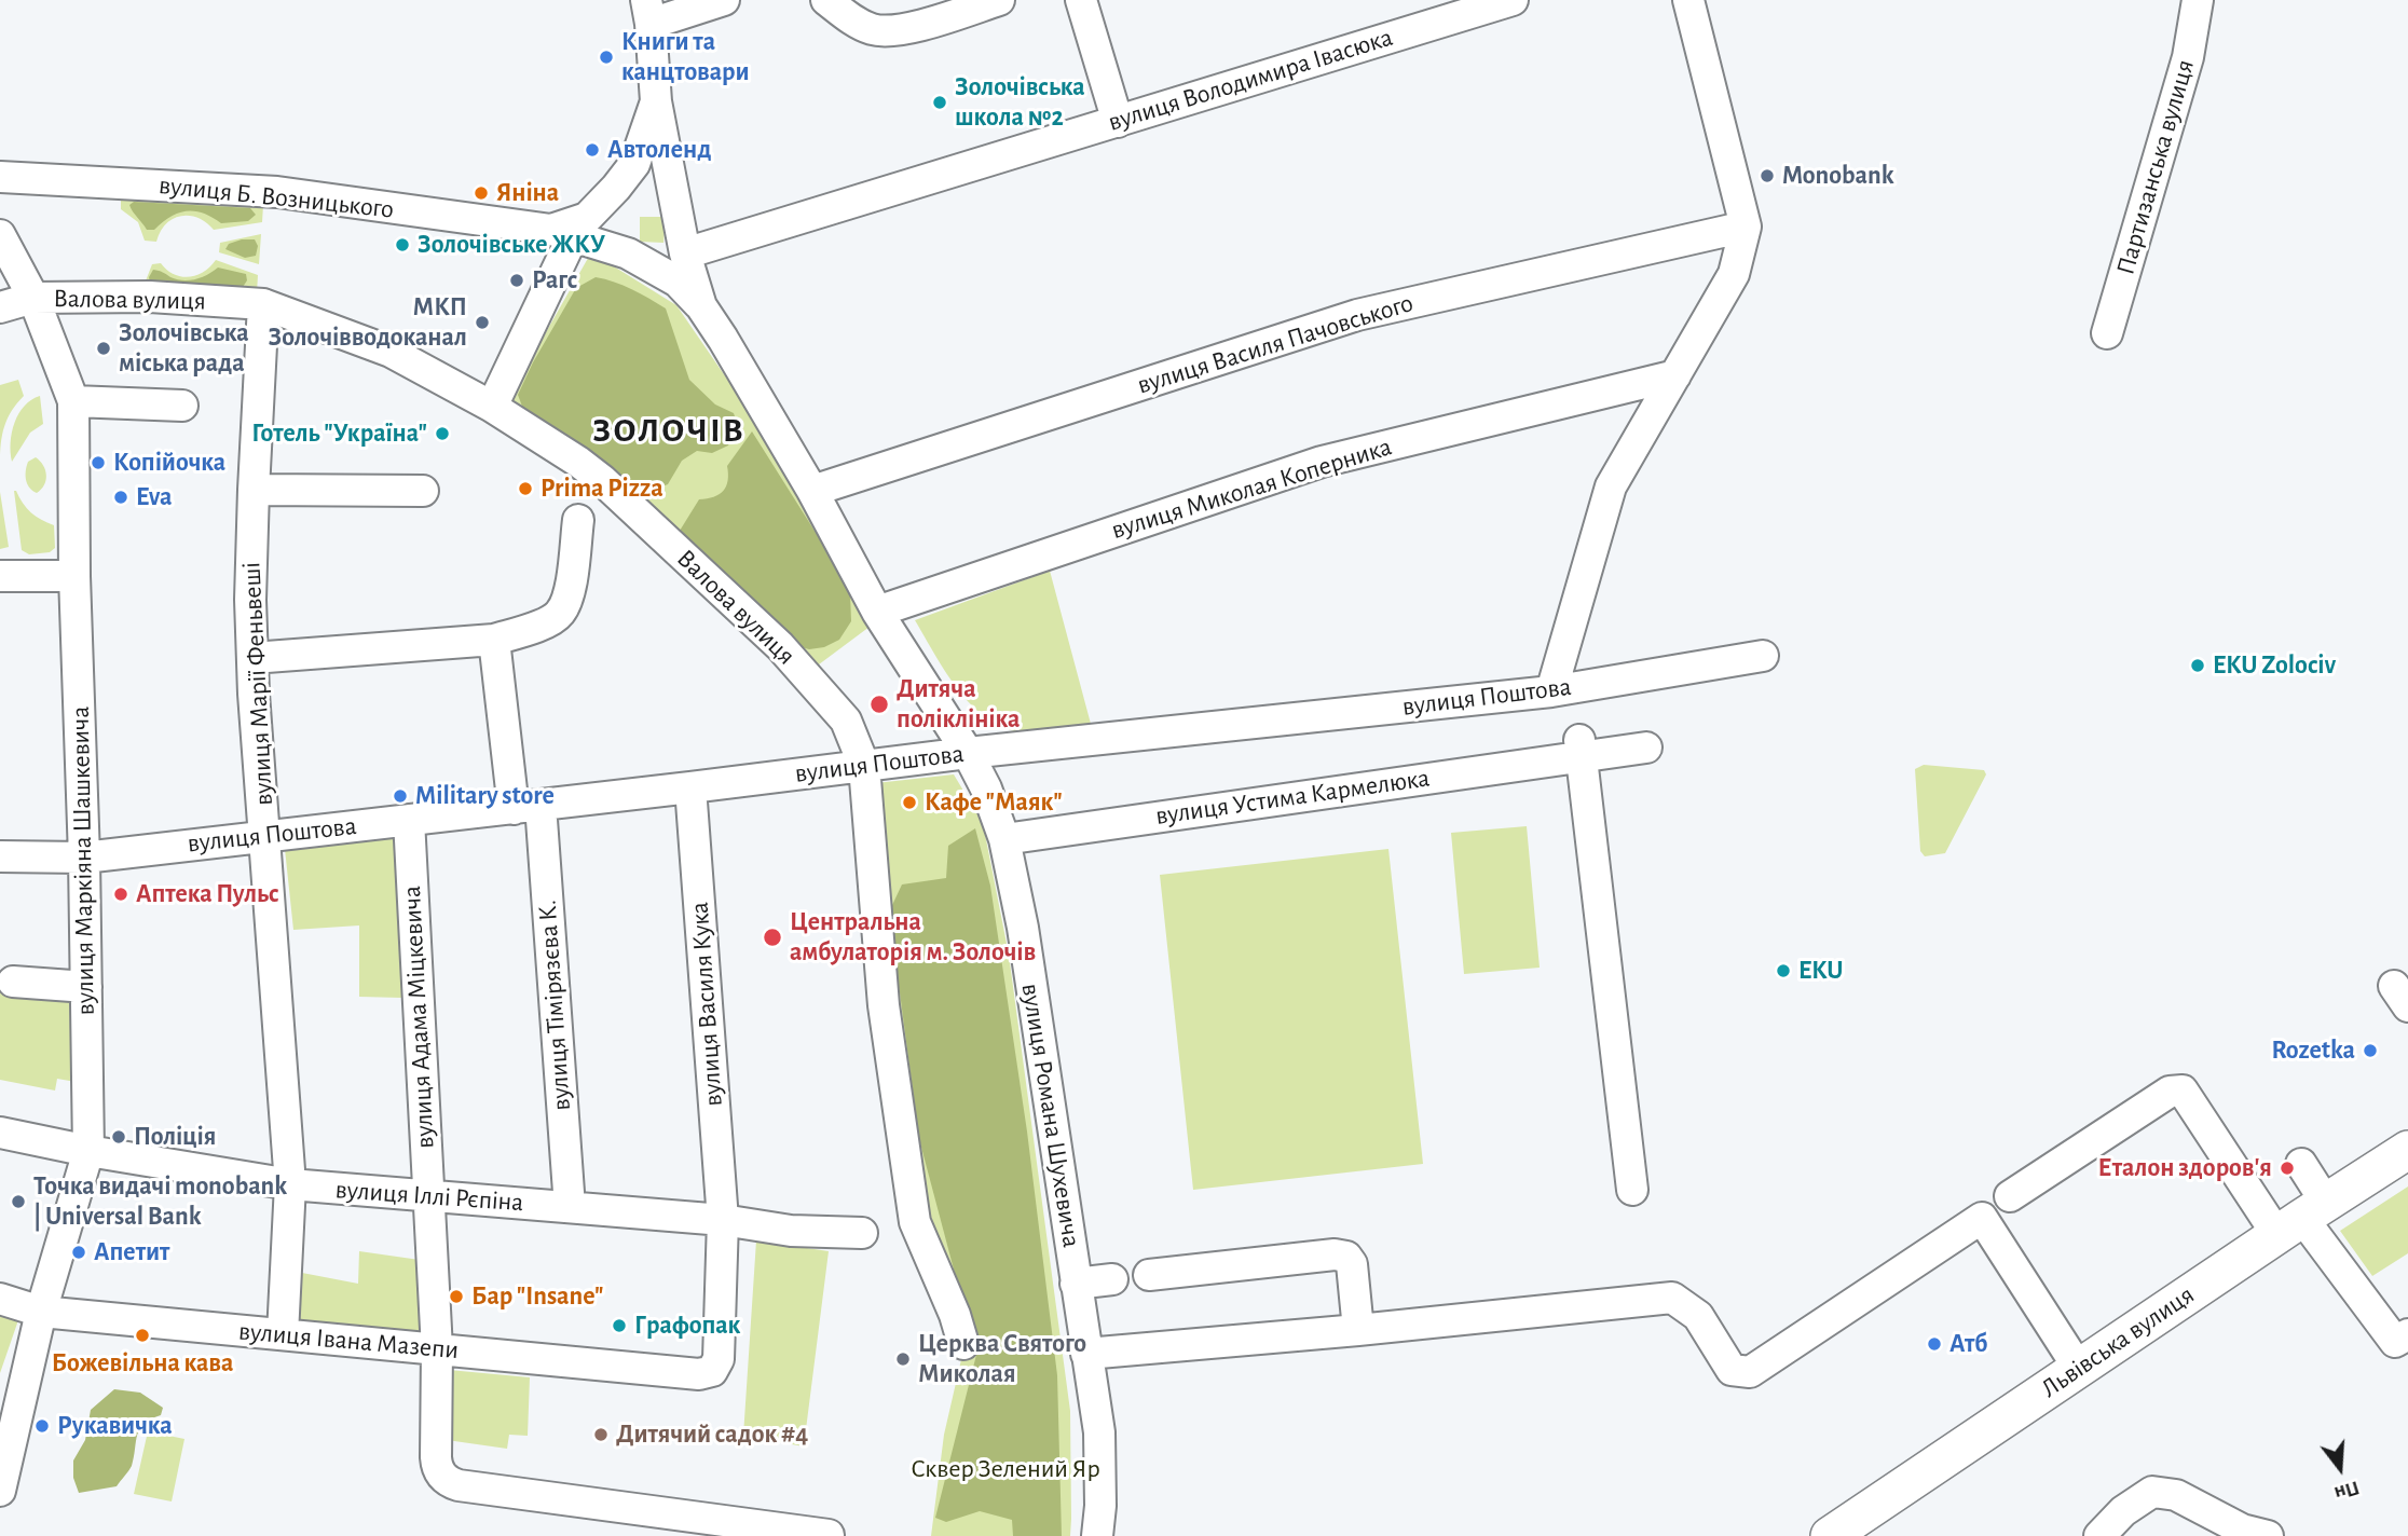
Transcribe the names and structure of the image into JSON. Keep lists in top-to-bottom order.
{
  "streets": {
    "main road": ["Львівська вулиця"],
    "street": [
      "вулиця Володимира Івасюка",
      "Партизанська вулиця",
      "вулиця Б. Возницького",
      "Валова вулиця",
      "вулиця Василя Пачовського",
      "вулиця Миколая Коперника",
      "вулиця Марії Феньвеші",
      "вулиця Поштова",
      "вулиця Устима Кармелюка",
      "вулиця Маркіяна Шашкевича",
      "вулиця Василя Кука",
      "вулиця Тімірязєва К.",
      "вулиця Адама Міцкевича",
      "вулиця Романа Шухевича",
      "вулиця Іллі Рєпіна",
      "вулиця Івана Мазепи"
    ]
  },
  "crossings": [
    ["вулиця Володимира Івасюка", "вулиця Романа Шухевича"],
    ["вулиця Б. Возницького", "вулиця Романа Шухевича"],
    ["Валова вулиця", "вулиця Марії Феньвеші"],
    ["Валова вулиця", "вулиця Поштова"],
    ["Валова вулиця", "вулиця Маркіяна Шашкевича"],
    ["вулиця Василя Пачовського", "вулиця Романа Шухевича"],
    ["вулиця Миколая Коперника", "вулиця Романа Шухевича"],
    ["вулиця Марії Феньвеші", "вулиця Поштова"],
    ["вулиця Марії Феньвеші", "вулиця Іллі Рєпіна"],
    ["вулиця Марії Феньвеші", "вулиця Івана Мазепи"],
    ["вулиця Поштова", "вулиця Маркіяна Шашкевича"],
    ["вулиця Поштова", "вулиця Василя Кука"],
    ["вулиця Поштова", "вулиця Тімірязєва К."],
    ["вулиця Поштова", "вулиця Адама Міцкевича"],
    ["вулиця Поштова", "вулиця Романа Шухевича"],
    ["вулиця Устима Кармелюка", "вулиця Романа Шухевича"],
    ["вулиця Маркіяна Шашкевича", "вулиця Іллі Рєпіна"],
    ["вулиця Маркіяна Шашкевича", "вулиця Івана Мазепи"],
    ["вулиця Василя Кука", "вулиця Іллі Рєпіна"],
    ["вулиця Василя Кука", "вулиця Івана Мазепи"],
    ["вулиця Тімірязєва К.", "вулиця Іллі Рєпіна"],
    ["вулиця Адама Міцкевича", "вулиця Іллі Рєпіна"],
    ["вулиця Адама Міцкевича", "вулиця Івана Мазепи"]
  ],
  "districts": ["ЗОЛОЧІВ"],
  "parks": ["Сквер Зелений Яр"],
  "places": [
    "Книги та канцтовари",
    "Золочівська школа №2",
    "Автоленд",
    "Monobank",
    "Яніна",
    "Золочівське ЖКУ",
    "Рагс",
    "МКП Золочівводоканал",
    "Золочівська міська рада",
    "Готель \"Україна\"",
    "Копійочка",
    "Prima Pizza",
    "Eva",
    "EKU Zolociv",
    "Дитяча поліклініка",
    "Military store",
    "Кафе \"Маяк\"",
    "Аптека Пульс",
    "Центральна амбулаторія м. Золочів",
    "EKU",
    "Rozetka",
    "Поліція",
    "Еталон здоров'я",
    "Точка видачі monobank | Universal Bank",
    "Апетит",
    "Бар \"Insane\"",
    "Графопак",
    "Божевільна кава",
    "Атб",
    "Церква Святого Миколая",
    "Рукавичка",
    "Дитячий садок #4"
  ],
  "north": "bottom"
}
